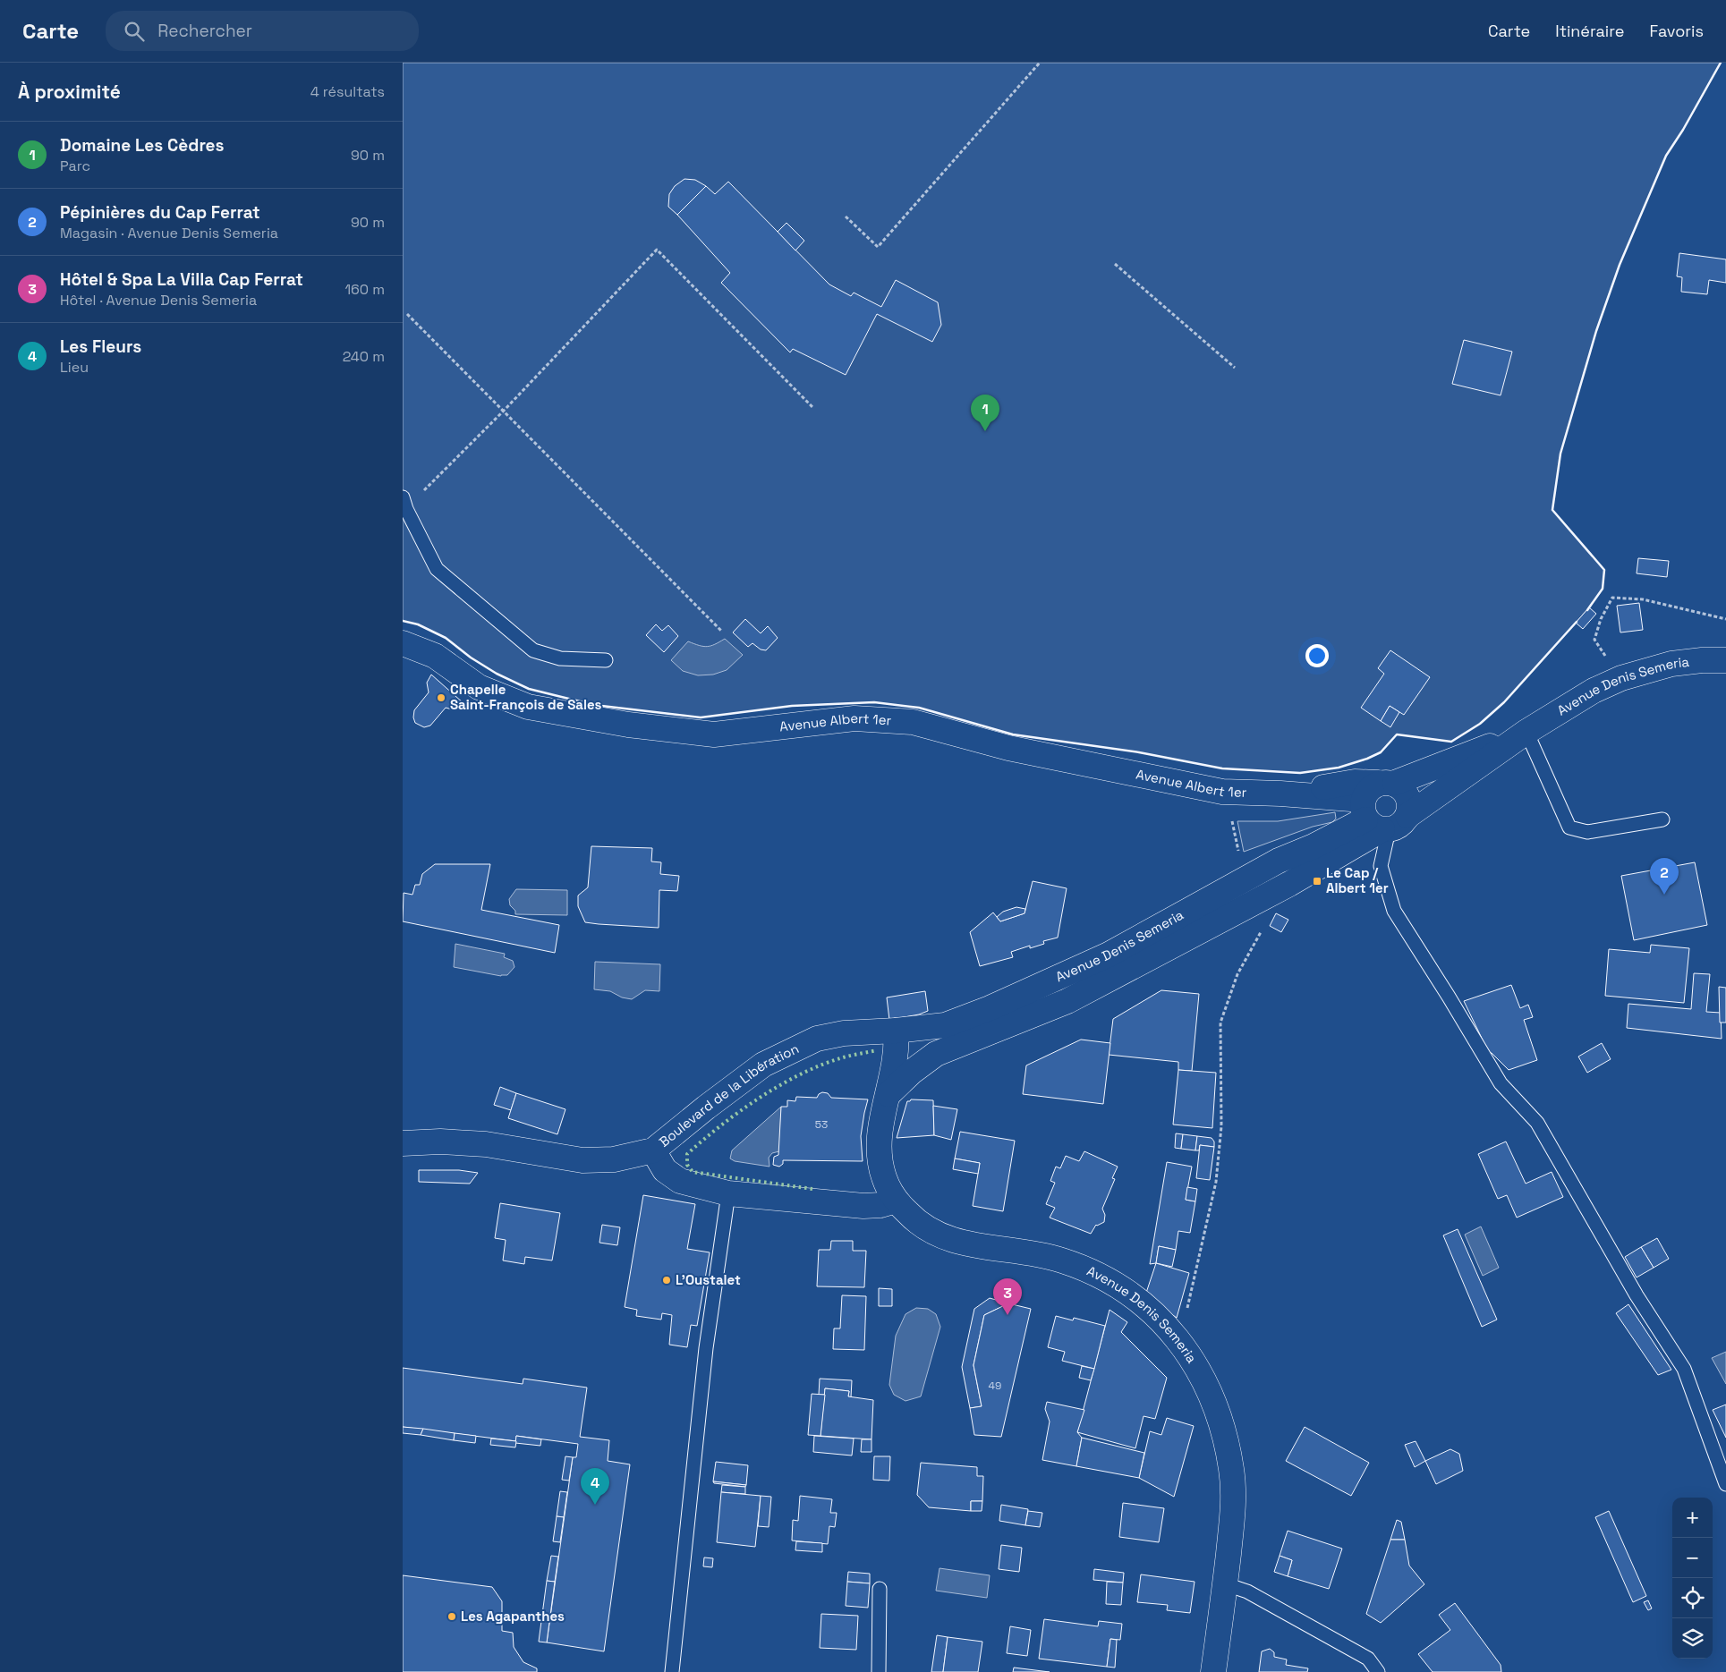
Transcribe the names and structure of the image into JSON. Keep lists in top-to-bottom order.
{
  "streets": {
    "main road": ["Avenue Denis Semeria", "Avenue Albert 1er", "Boulevard de la Libération"]
  },
  "crossings": [
    ["Avenue Denis Semeria", "Avenue Albert 1er"],
    ["Avenue Denis Semeria", "Boulevard de la Libération"]
  ],
  "places": {
    "other": ["Chapelle Saint-François de Sales", "L'Oustalet", "Les Agapanthes"],
    "transit": ["Le Cap / Albert 1er"]
  },
  "house_numbers": ["53", "49"],
  "page": {
    "header": "Carte",
    "search": "Rechercher",
    "nav": ["Carte", "Itinéraire", "Favoris"],
    "heading": ["À proximité", "4 résultats"],
    "list": [
      {
        "mark": "1",
        "name": "Domaine Les Cèdres",
        "note": "Parc",
        "value": "90 m"
      },
      {
        "mark": "2",
        "name": "Pépinières du Cap Ferrat",
        "note": "Magasin · Avenue Denis Semeria",
        "value": "90 m"
      },
      {
        "mark": "3",
        "name": "Hôtel & Spa La Villa Cap Ferrat",
        "note": "Hôtel · Avenue Denis Semeria",
        "value": "160 m"
      },
      {
        "mark": "4",
        "name": "Les Fleurs",
        "note": "Lieu",
        "value": "240 m"
      }
    ],
    "pins": [
      "1",
      "2",
      "3",
      "4"
    ],
    "map_buttons": ["+", "−"]
  }
}
